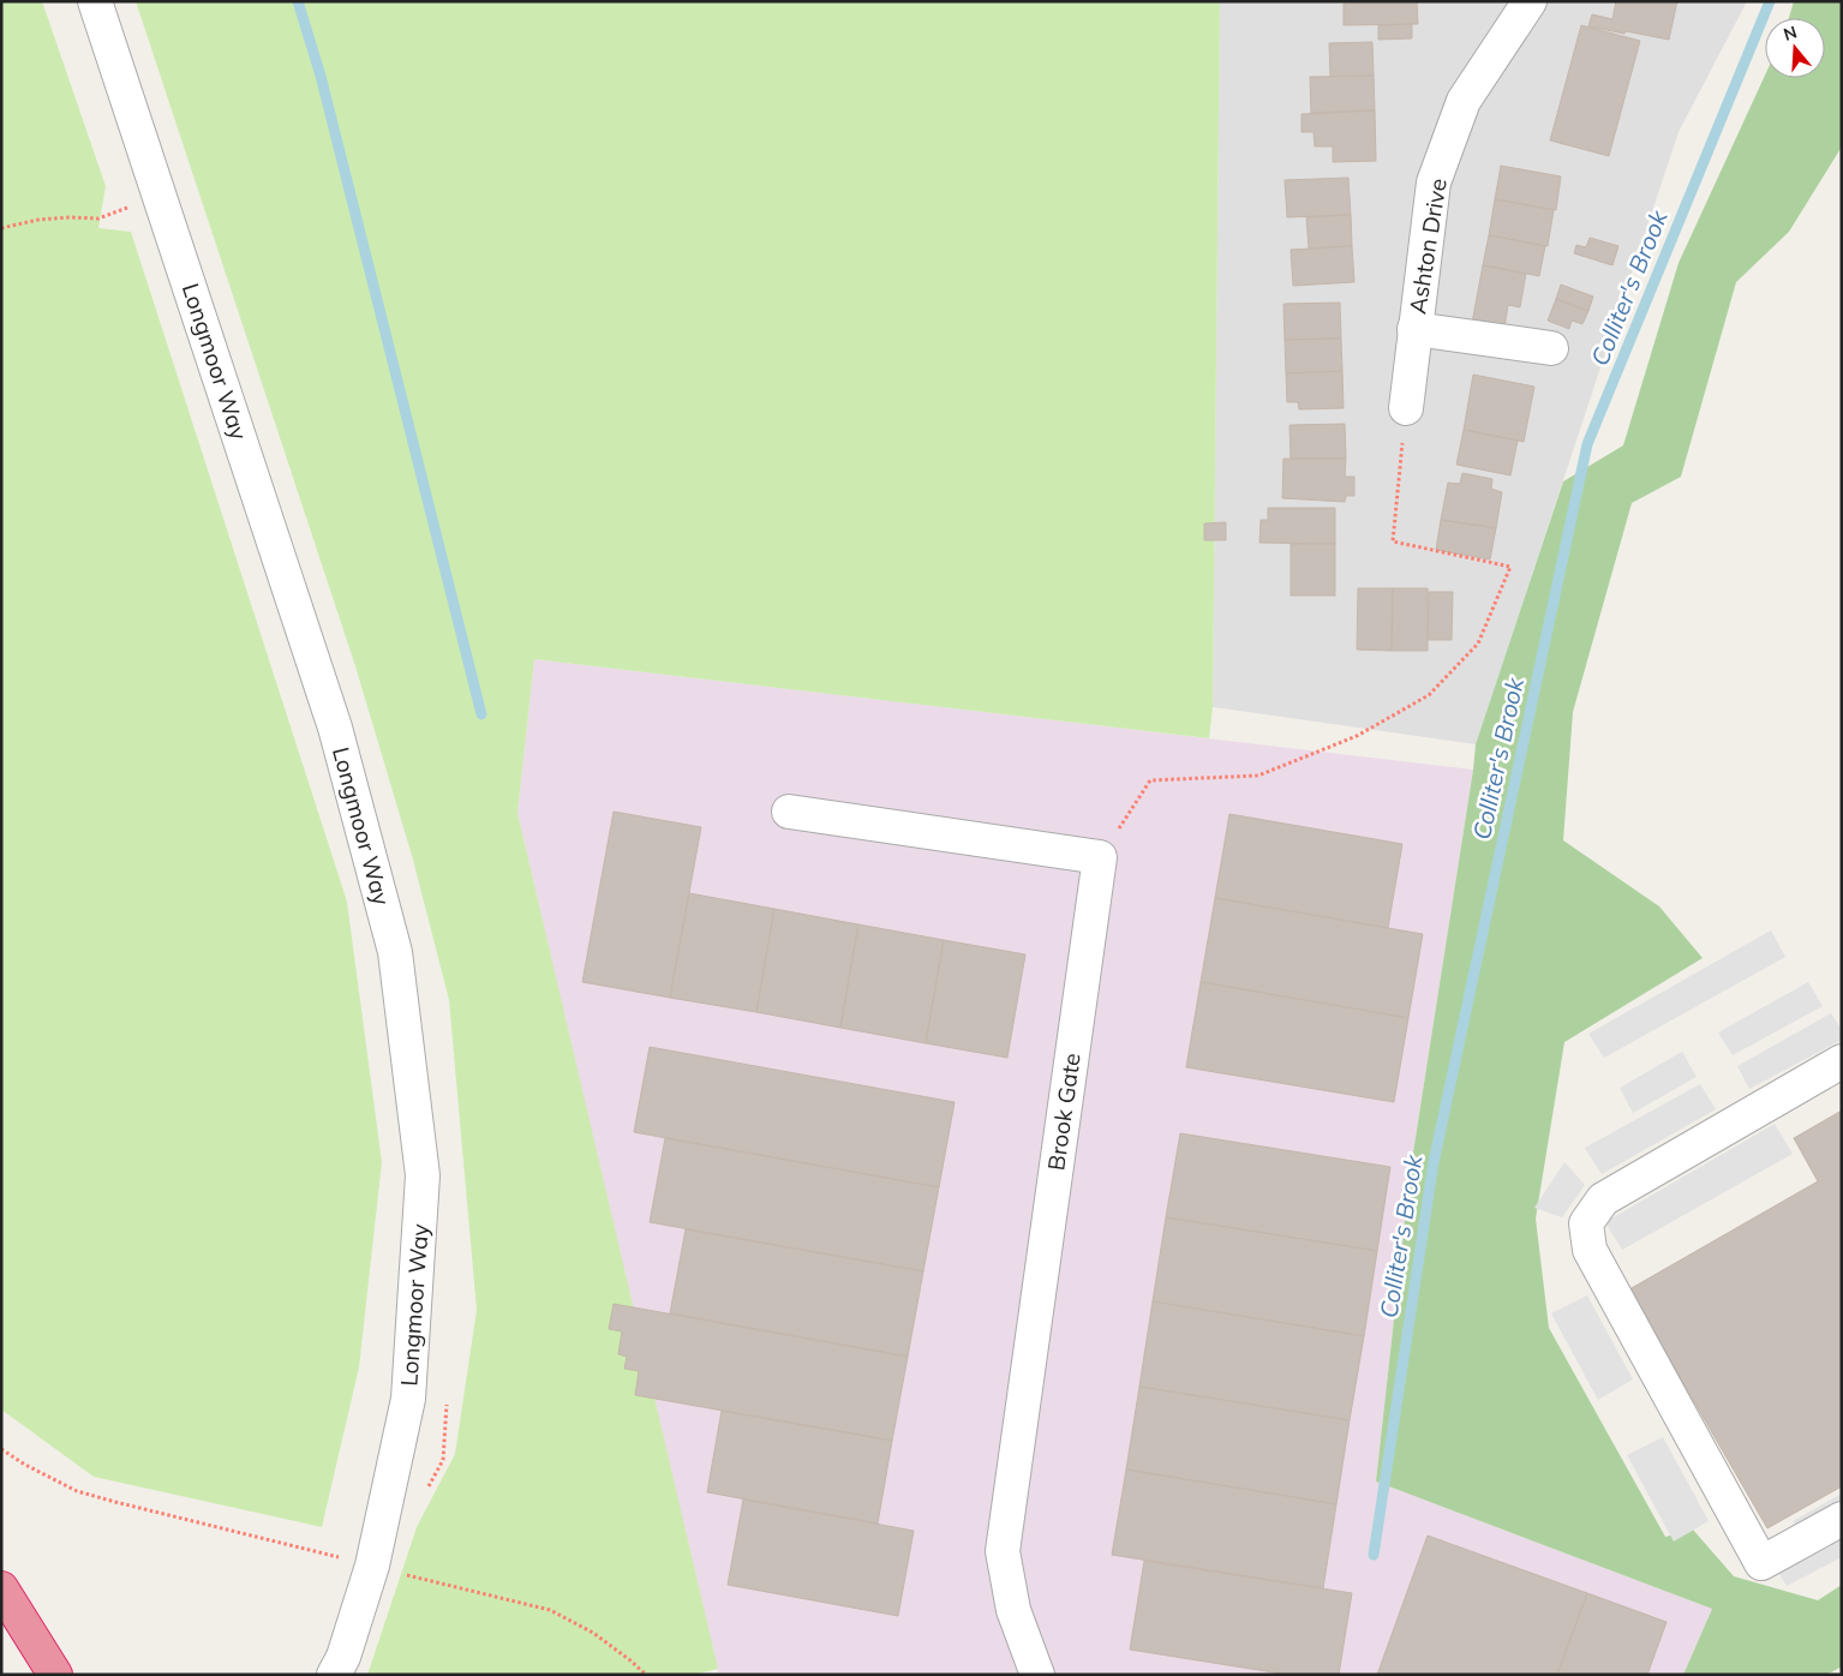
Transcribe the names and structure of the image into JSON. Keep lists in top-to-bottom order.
{
  "streets": {
    "street": ["Ashton Drive", "Longmoor Way", "Brook Gate"]
  },
  "water": ["Colliter's Brook"],
  "north": "top"
}
